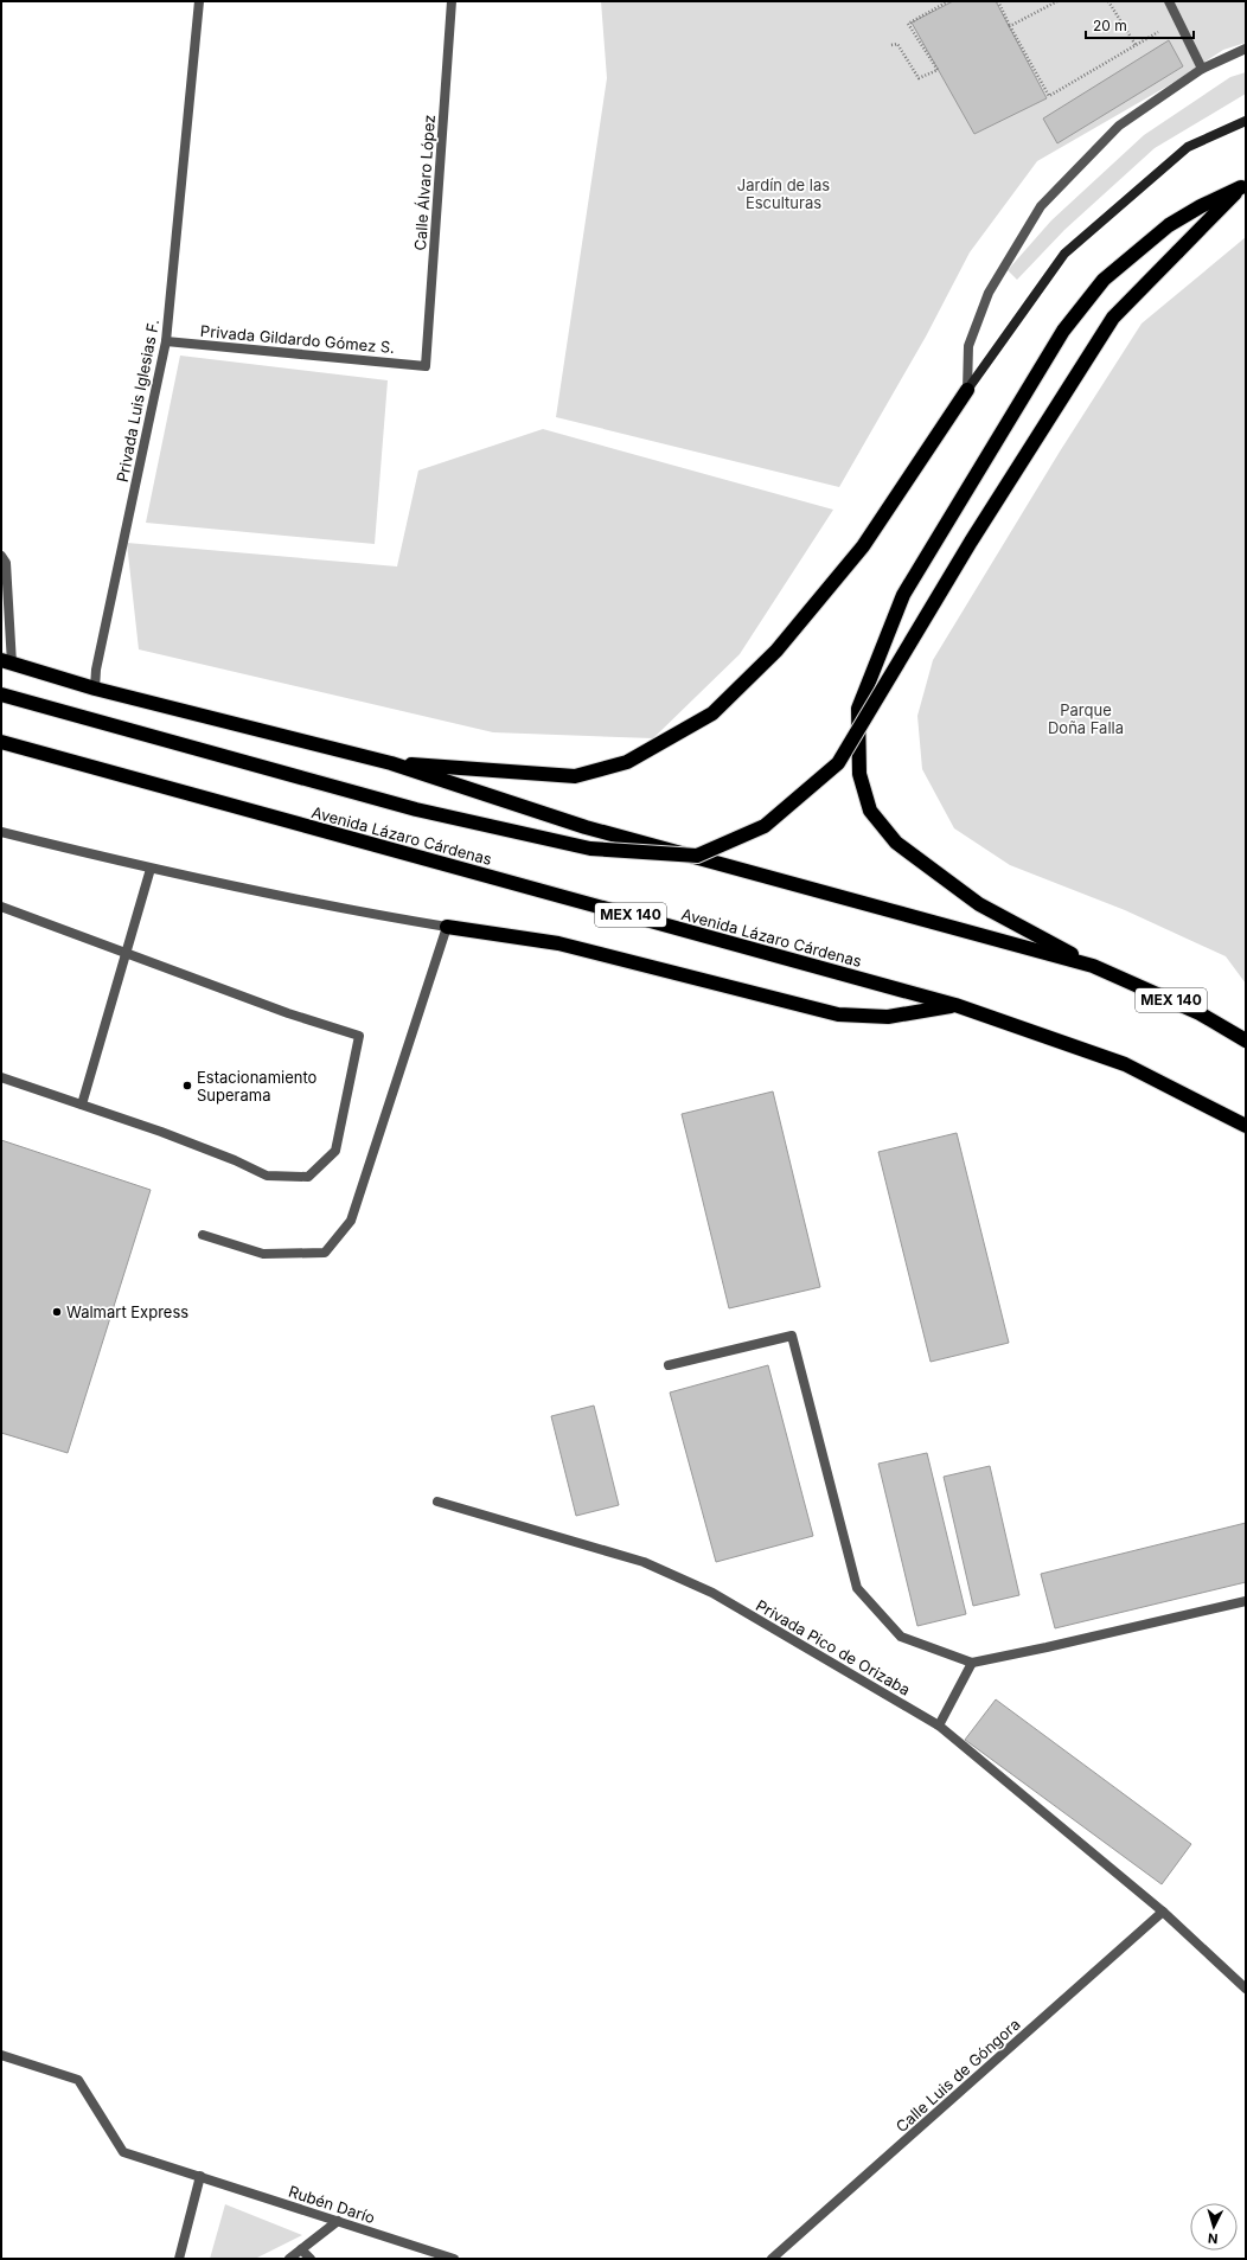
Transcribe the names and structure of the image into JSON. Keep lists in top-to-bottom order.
{
  "streets": {
    "highway": ["Avenida Lázaro Cárdenas", "MEX 140"],
    "street": [
      "Calle Álvaro López",
      "Privada Gildardo Gómez S.",
      "Privada Luis Iglesias F.",
      "Privada Pico de Orizaba",
      "Calle Luis de Góngora",
      "Rubén Darío"
    ]
  },
  "crossings": [
    ["Calle Álvaro López", "Privada Gildardo Gómez S."],
    ["Privada Gildardo Gómez S.", "Privada Luis Iglesias F."],
    ["Privada Luis Iglesias F.", "MEX 140"],
    ["Privada Pico de Orizaba", "Calle Luis de Góngora"]
  ],
  "parks": ["Jardín de las Esculturas", "Parque Doña Falla"],
  "places": ["Estacionamiento Superama", "Walmart Express"],
  "scale_bar": "20 m",
  "north": "bottom"
}
